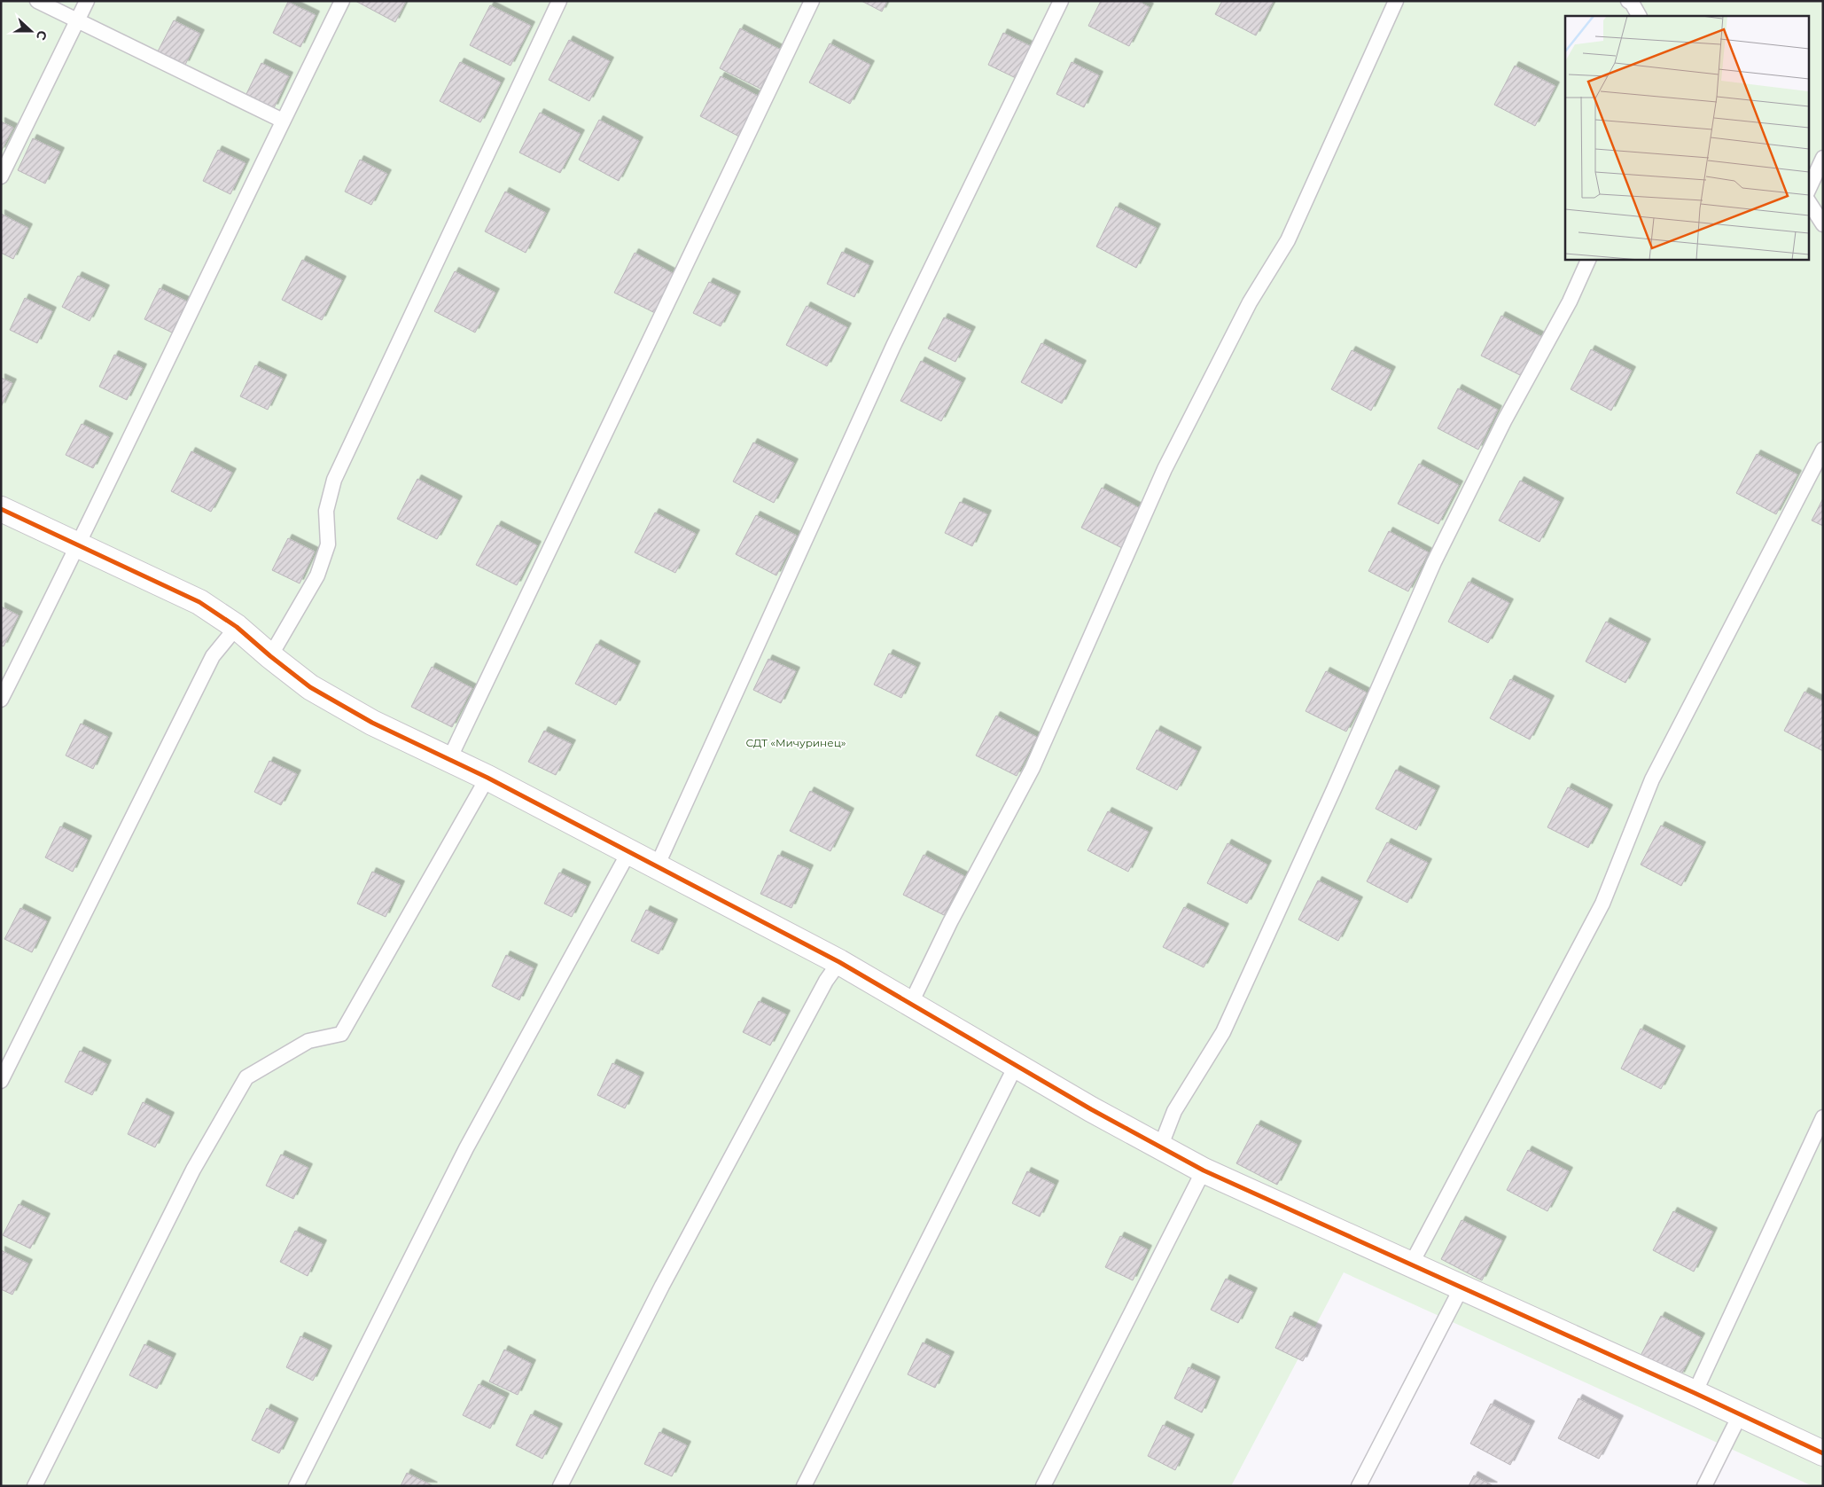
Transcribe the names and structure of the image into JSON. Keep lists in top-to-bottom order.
{
  "parks": ["СДТ «Мичуринец»"],
  "north": "right"
}
